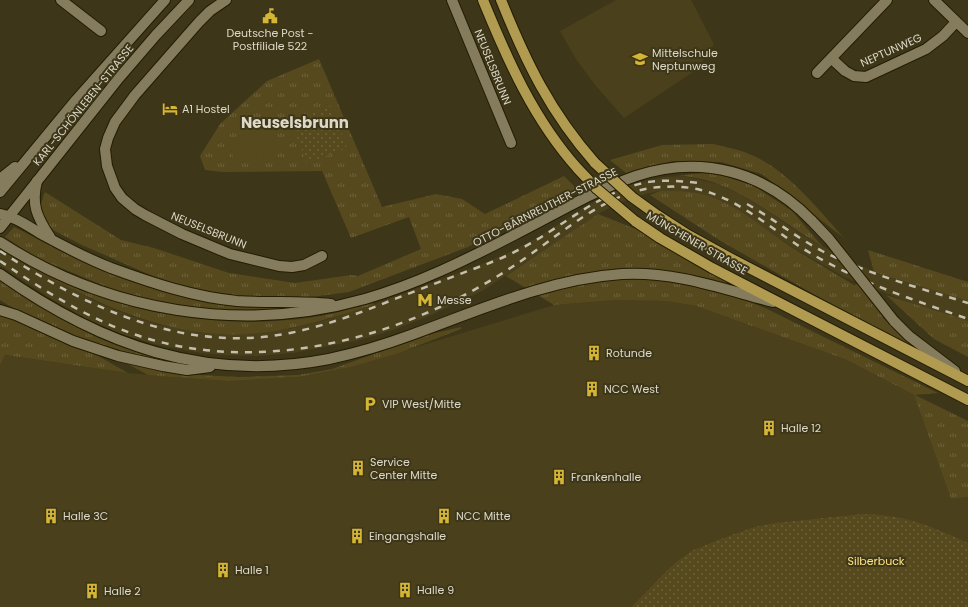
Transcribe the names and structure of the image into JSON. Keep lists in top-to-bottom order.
{
  "streets": {
    "main road": [
      "NEPTUNWEG",
      "NEUSELSBRUNN",
      "KARL-SCHÖNLEBEN-STRASSE",
      "OTTO-BÄRNREUTHER-STRASSE",
      "MÜNCHENER STRASSE"
    ]
  },
  "crossings": [
    ["KARL-SCHÖNLEBEN-STRASSE", "OTTO-BÄRNREUTHER-STRASSE"],
    ["OTTO-BÄRNREUTHER-STRASSE", "MÜNCHENER STRASSE"]
  ],
  "districts": ["Neuselsbrunn"],
  "parks": ["Silberbuck"],
  "places": {
    "public building": ["Deutsche Post - Postfiliale 522"],
    "school or university": ["Mittelschule Neptunweg"],
    "hotel": ["A1 Hostel"],
    "metro station": ["Messe"],
    "building": [
      "Rotunde",
      "NCC West",
      "Halle 12",
      "Service Center Mitte",
      "Frankenhalle",
      "Halle 3C",
      "NCC Mitte",
      "Eingangshalle",
      "Halle 1",
      "Halle 9",
      "Halle 2"
    ],
    "parking": ["VIP West/Mitte"]
  }
}
